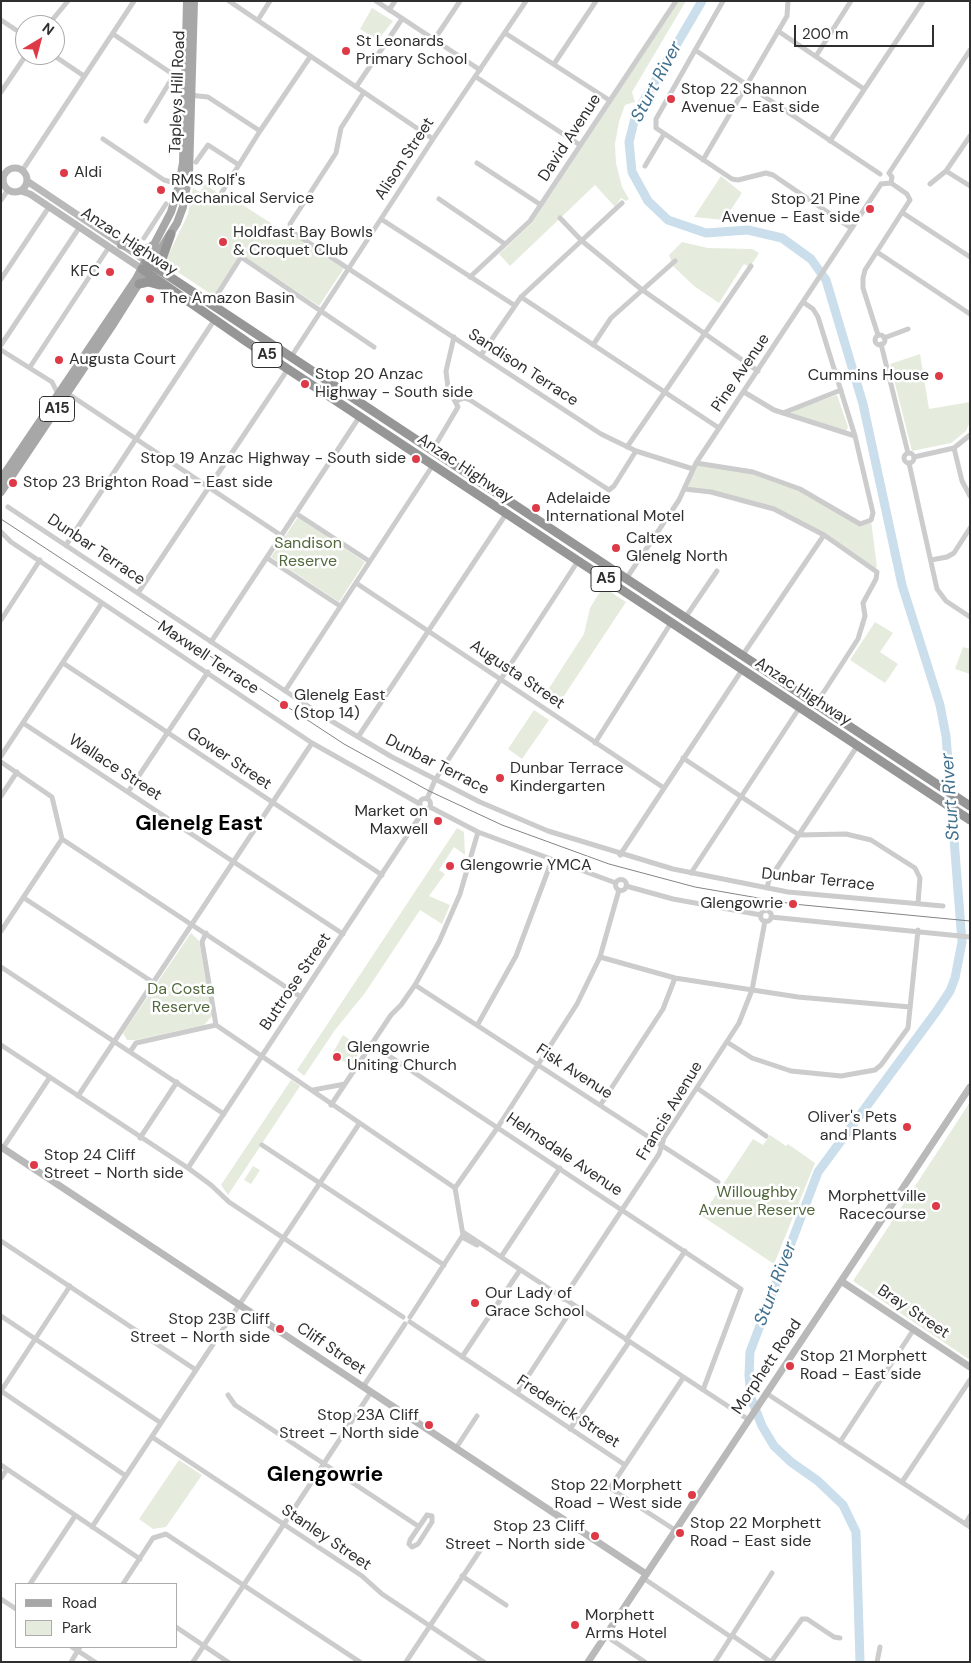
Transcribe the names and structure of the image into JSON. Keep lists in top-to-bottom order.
{
  "streets": {
    "highway": ["Anzac Highway", "A5"],
    "main road": ["Tapleys Hill Road", "A15"],
    "street": [
      "David Avenue",
      "Alison Street",
      "Sandison Terrace",
      "Pine Avenue",
      "Dunbar Terrace",
      "Maxwell Terrace",
      "Augusta Street",
      "Gower Street",
      "Wallace Street",
      "Buttrose Street",
      "Fisk Avenue",
      "Francis Avenue",
      "Helmsdale Avenue",
      "Bray Street",
      "Cliff Street",
      "Morphett Road",
      "Frederick Street",
      "Stanley Street"
    ]
  },
  "crossings": [
    ["Tapleys Hill Road", "Anzac Highway"],
    ["Tapleys Hill Road", "A15"],
    ["Alison Street", "Anzac Highway"],
    ["Alison Street", "Sandison Terrace"],
    ["Anzac Highway", "Pine Avenue"],
    ["Anzac Highway", "A15"],
    ["Sandison Terrace", "Pine Avenue"],
    ["Gower Street", "Buttrose Street"],
    ["Wallace Street", "Buttrose Street"],
    ["Fisk Avenue", "Francis Avenue"],
    ["Francis Avenue", "Helmsdale Avenue"],
    ["Bray Street", "Morphett Road"],
    ["Cliff Street", "Morphett Road"],
    ["Morphett Road", "Frederick Street"]
  ],
  "districts": ["Glenelg East", "Glengowrie"],
  "water": ["Sturt River"],
  "parks": ["Sandison Reserve", "Da Costa Reserve", "Willoughby Avenue Reserve"],
  "places": [
    "St Leonards Primary School",
    "Stop 22 Shannon Avenue - East side",
    "Aldi",
    "RMS Rolf's Mechanical Service",
    "Stop 21 Pine Avenue - East side",
    "Holdfast Bay Bowls & Croquet Club",
    "KFC",
    "The Amazon Basin",
    "Augusta Court",
    "Cummins House",
    "Stop 20 Anzac Highway - South side",
    "Stop 19 Anzac Highway - South side",
    "Stop 23 Brighton Road - East side",
    "Adelaide International Motel",
    "Caltex Glenelg North",
    "Glenelg East (Stop 14)",
    "Dunbar Terrace Kindergarten",
    "Market on Maxwell",
    "Glengowrie YMCA",
    "Glengowrie",
    "Glengowrie Uniting Church",
    "Oliver's Pets and Plants",
    "Stop 24 Cliff Street - North side",
    "Morphettville Racecourse",
    "Our Lady of Grace School",
    "Stop 23B Cliff Street - North side",
    "Stop 21 Morphett Road - East side",
    "Stop 23A Cliff Street - North side",
    "Stop 22 Morphett Road - West side",
    "Stop 22 Morphett Road - East side",
    "Stop 23 Cliff Street - North side",
    "Morphett Arms Hotel"
  ],
  "legend": ["Road", "Park"],
  "scale_bar": "200 m",
  "north": "top right"
}
